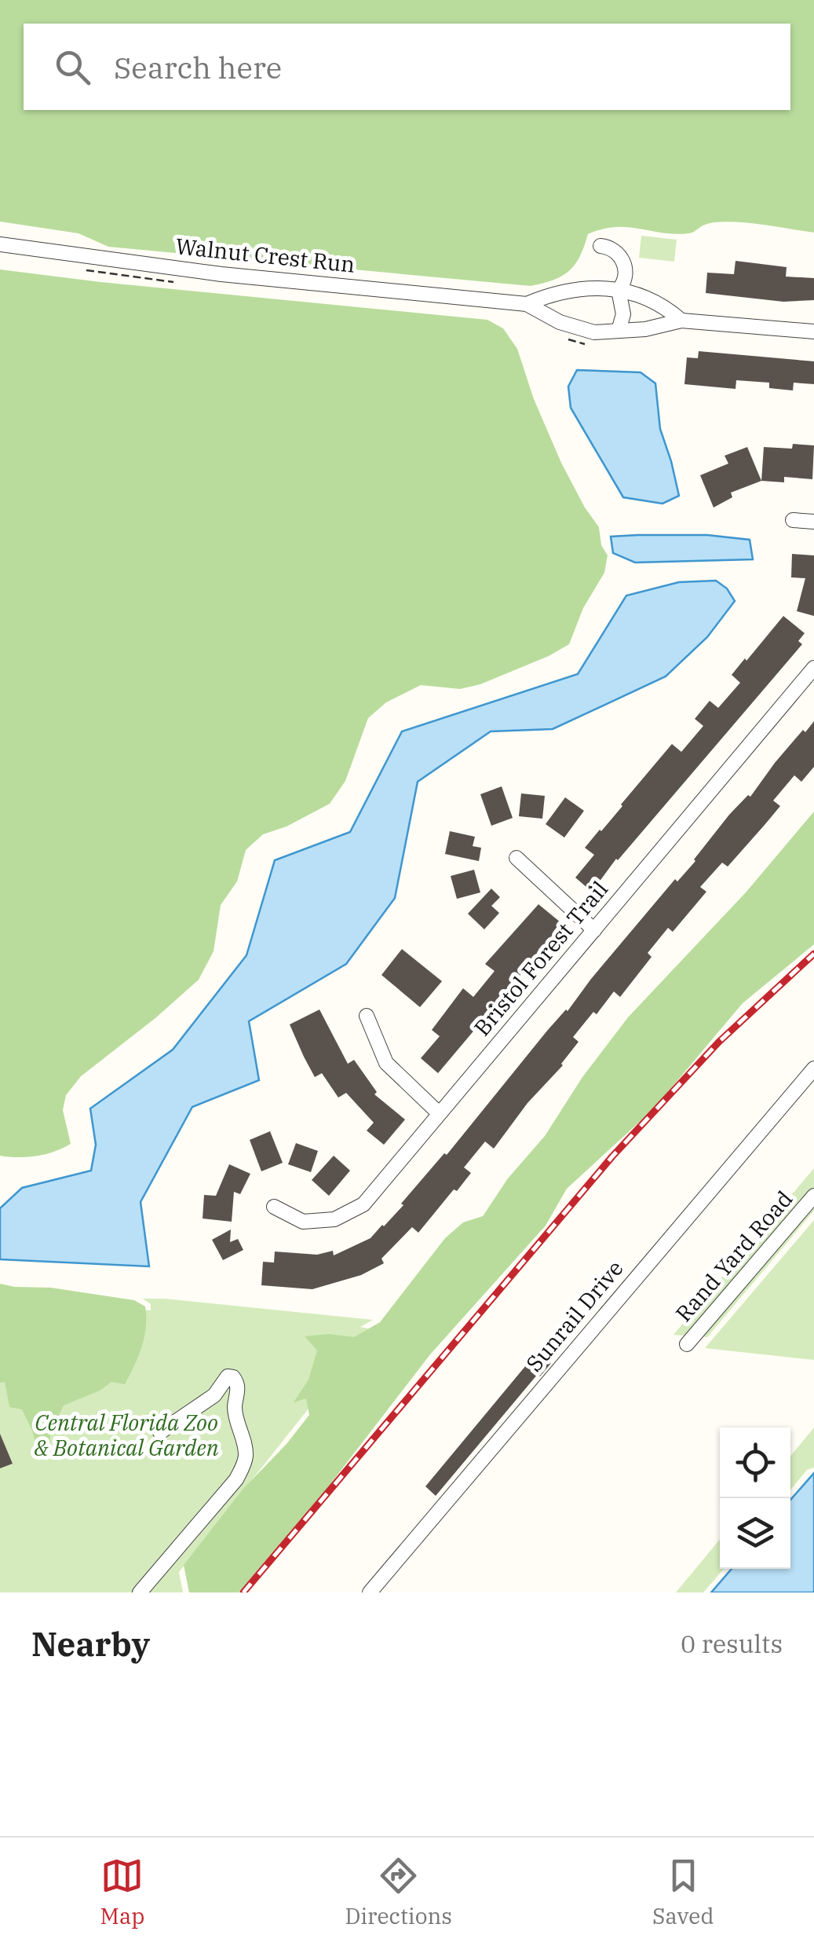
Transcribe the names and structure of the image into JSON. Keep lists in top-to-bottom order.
{
  "streets": {
    "street": [
      "Walnut Crest Run",
      "Bristol Forest Trail",
      "Rand Yard Road",
      "Sunrail Drive"
    ]
  },
  "parks": ["Central Florida Zoo & Botanical Garden"],
  "page": {
    "search": "Search here",
    "heading": ["Nearby", "0 results"],
    "nav": ["Map", "Directions", "Saved"]
  }
}
